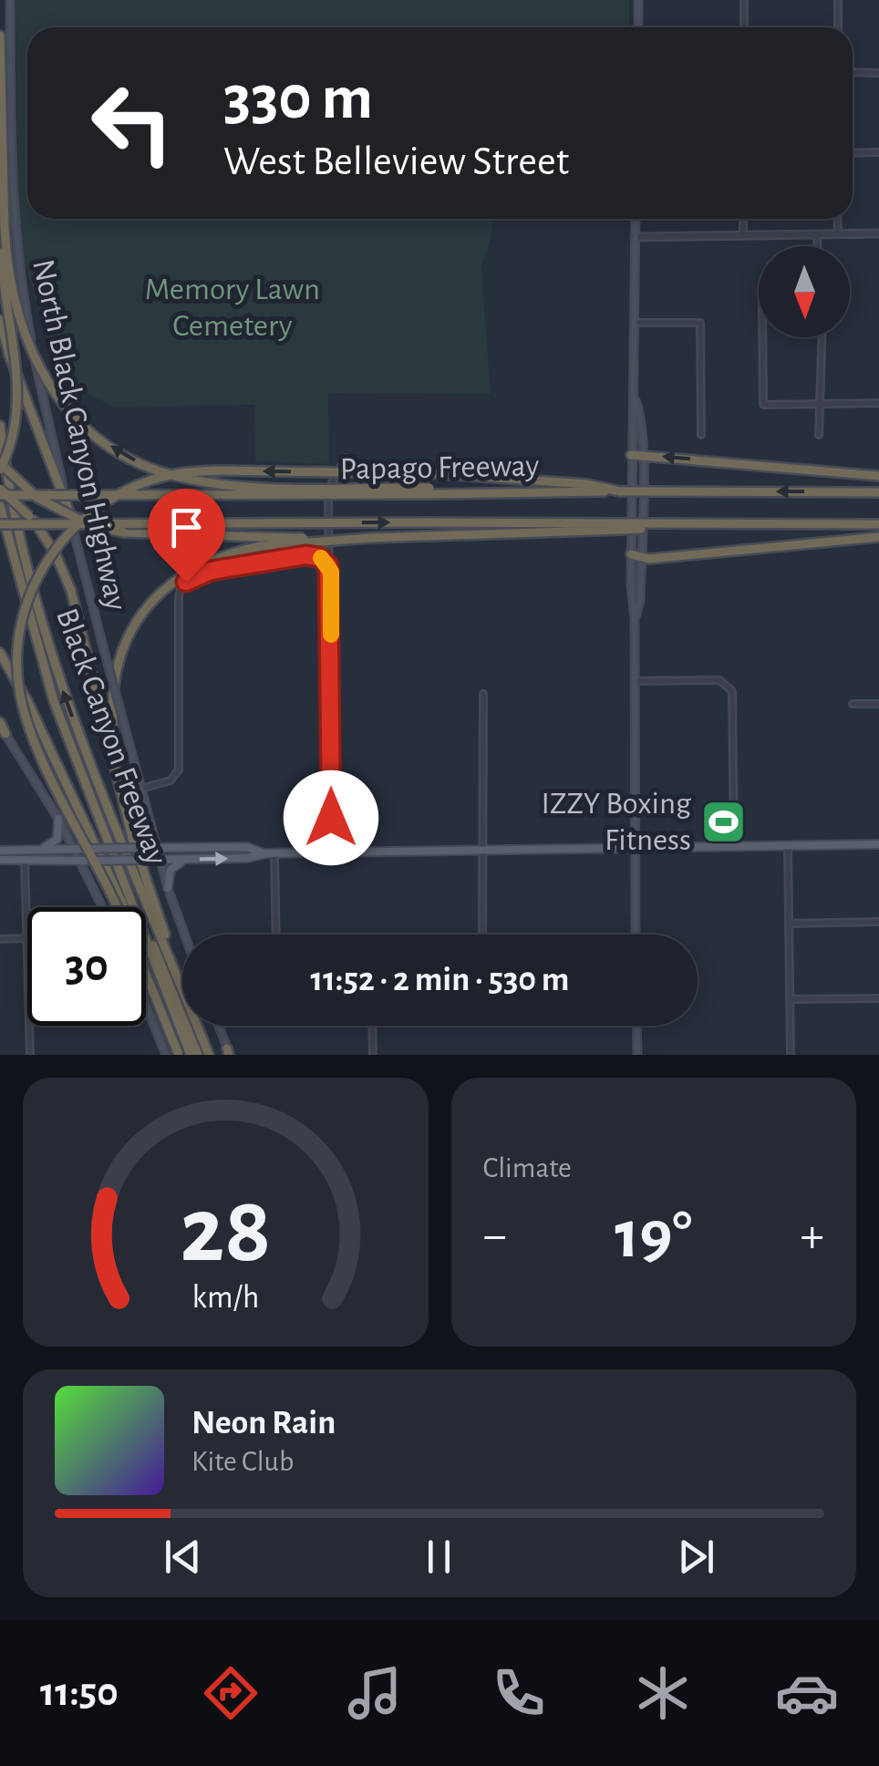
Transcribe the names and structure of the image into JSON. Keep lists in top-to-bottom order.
{
  "streets": {
    "highway": ["Papago Freeway", "Black Canyon Freeway"],
    "main road": ["North Black Canyon Highway"]
  },
  "parks": ["Memory Lawn Cemetery"],
  "places": {
    "sports": ["IZZY Boxing Fitness"]
  },
  "north": "bottom",
  "page": {
    "turn": ["330 m", "West Belleview Street"],
    "limit": "30",
    "trip": "11:52 · 2 min · 530 m",
    "tile": "Climate",
    "heat": ["−", "19°", "+"],
    "song": ["Neon Rain", "Kite Club"],
    "tabs": "11:50",
    "gauge": ["28", "km/h"]
  }
}
